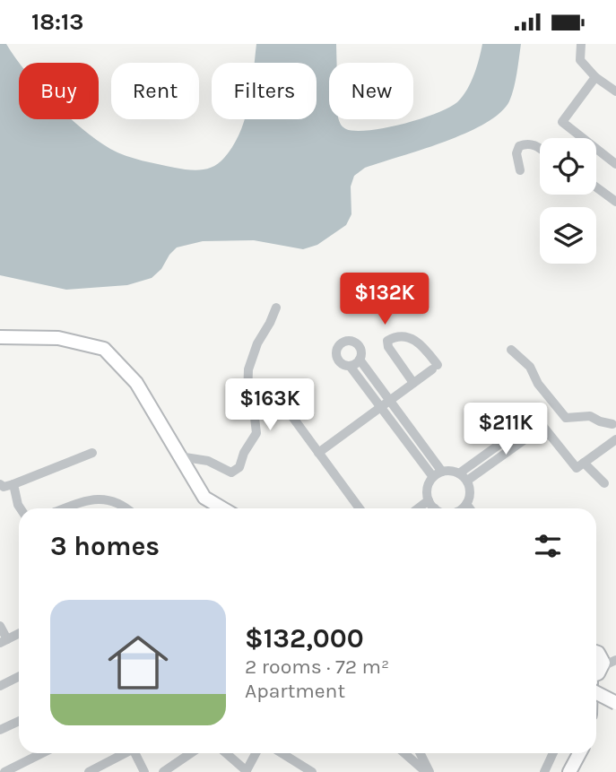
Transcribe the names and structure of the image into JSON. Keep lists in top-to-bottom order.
{
  "page": {
    "status": "18:13",
    "chip": [
      "Buy",
      "Rent",
      "Filters",
      "New"
    ],
    "price": ["$132K", "$163K", "$211K"],
    "heading": "3 homes",
    "list": [
      {
        "name": "$132,000",
        "note": "2 rooms · 72 m² · Apartment"
      }
    ]
  }
}
